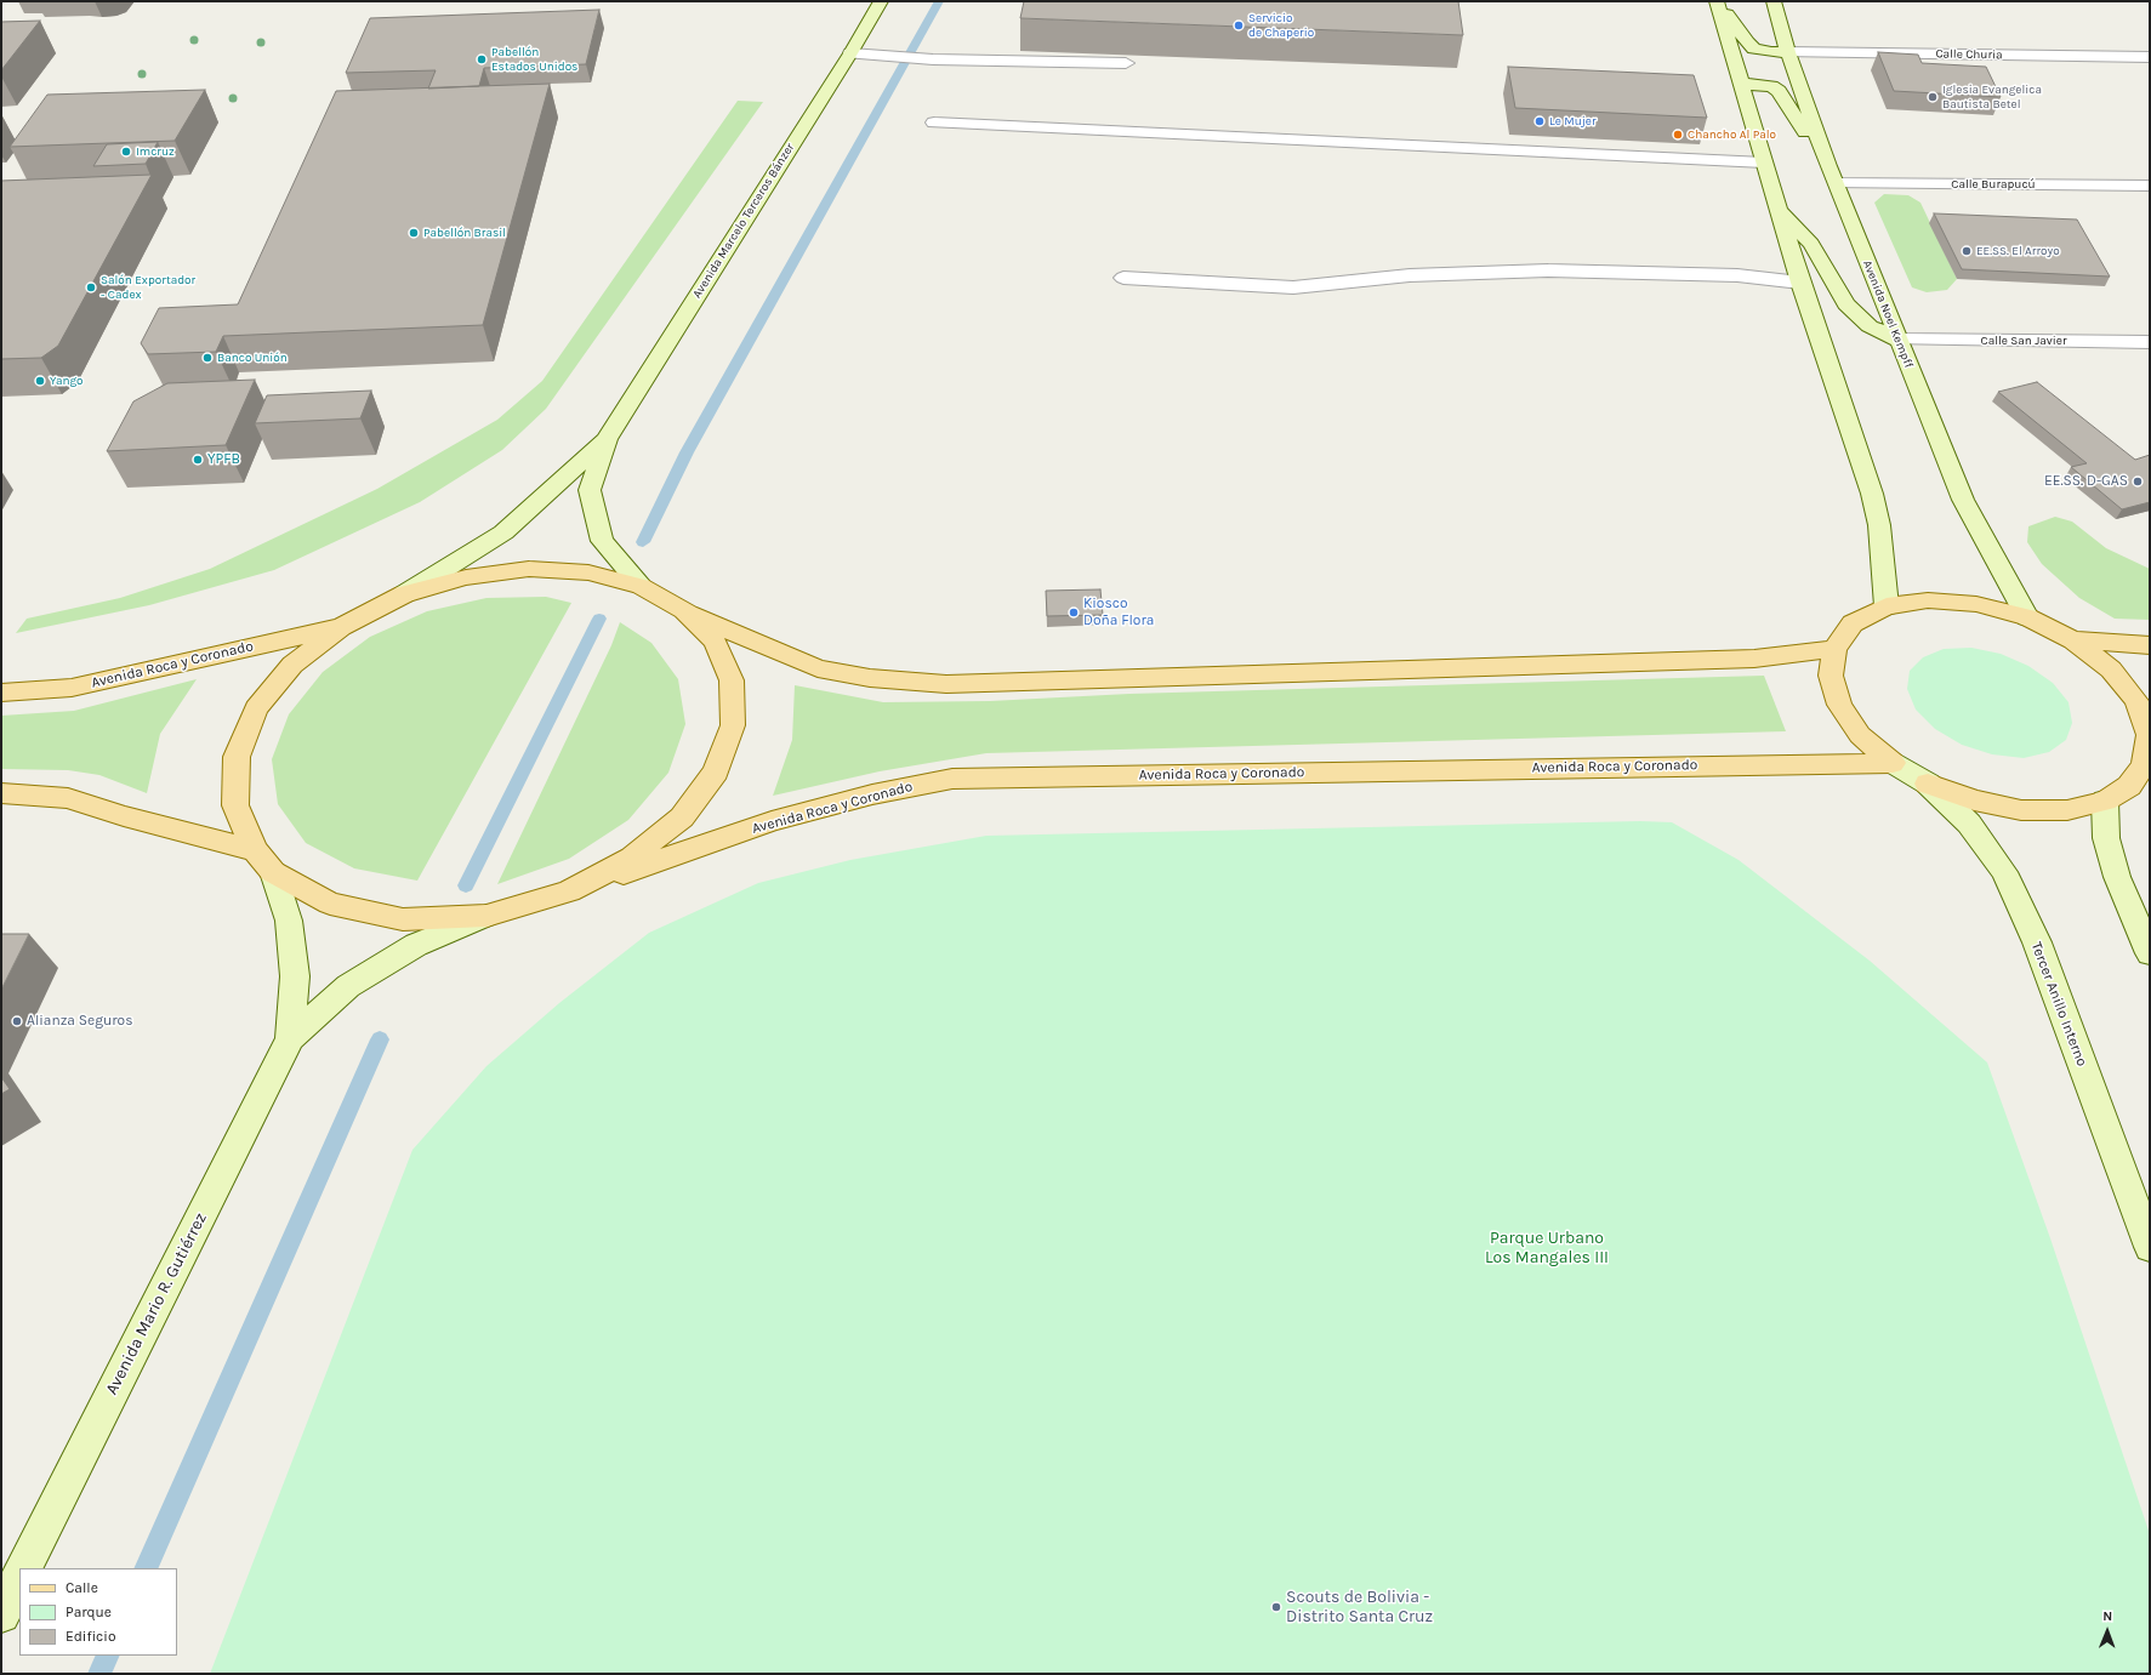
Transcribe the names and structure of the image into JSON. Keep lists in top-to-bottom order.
{
  "streets": {
    "main road": [
      "Avenida Marcelo Terceros Bánzer",
      "Avenida Noel Kempff",
      "Avenida Roca y Coronado",
      "Tercer Anillo Interno",
      "Avenida Mario R. Gutiérrez"
    ],
    "street": ["Calle Churia", "Calle Burapucú", "Calle San Javier"]
  },
  "crossings": [
    ["Calle Churia", "Avenida Noel Kempff"],
    ["Calle Burapucú", "Avenida Noel Kempff"],
    ["Avenida Noel Kempff", "Calle San Javier"],
    ["Avenida Roca y Coronado", "Tercer Anillo Interno"]
  ],
  "parks": ["Parque Urbano Los Mangales III"],
  "places": [
    "Servicio de Chaperio",
    "Pabellón Estados Unidos",
    "Iglesia Evangelica Bautista Betel",
    "Le Mujer",
    "Chancho Al Palo",
    "Imcruz",
    "Pabellón Brasil",
    "EE.SS. El Arroyo",
    "Salón Exportador - Cadex",
    "Banco Unión",
    "Yango",
    "YPFB",
    "EE.SS. D-GAS",
    "Kiosco Doña Flora",
    "Alianza Seguros",
    "Scouts de Bolivia - Distrito Santa Cruz"
  ],
  "legend": ["Calle", "Parque", "Edificio"],
  "north": "top"
}
